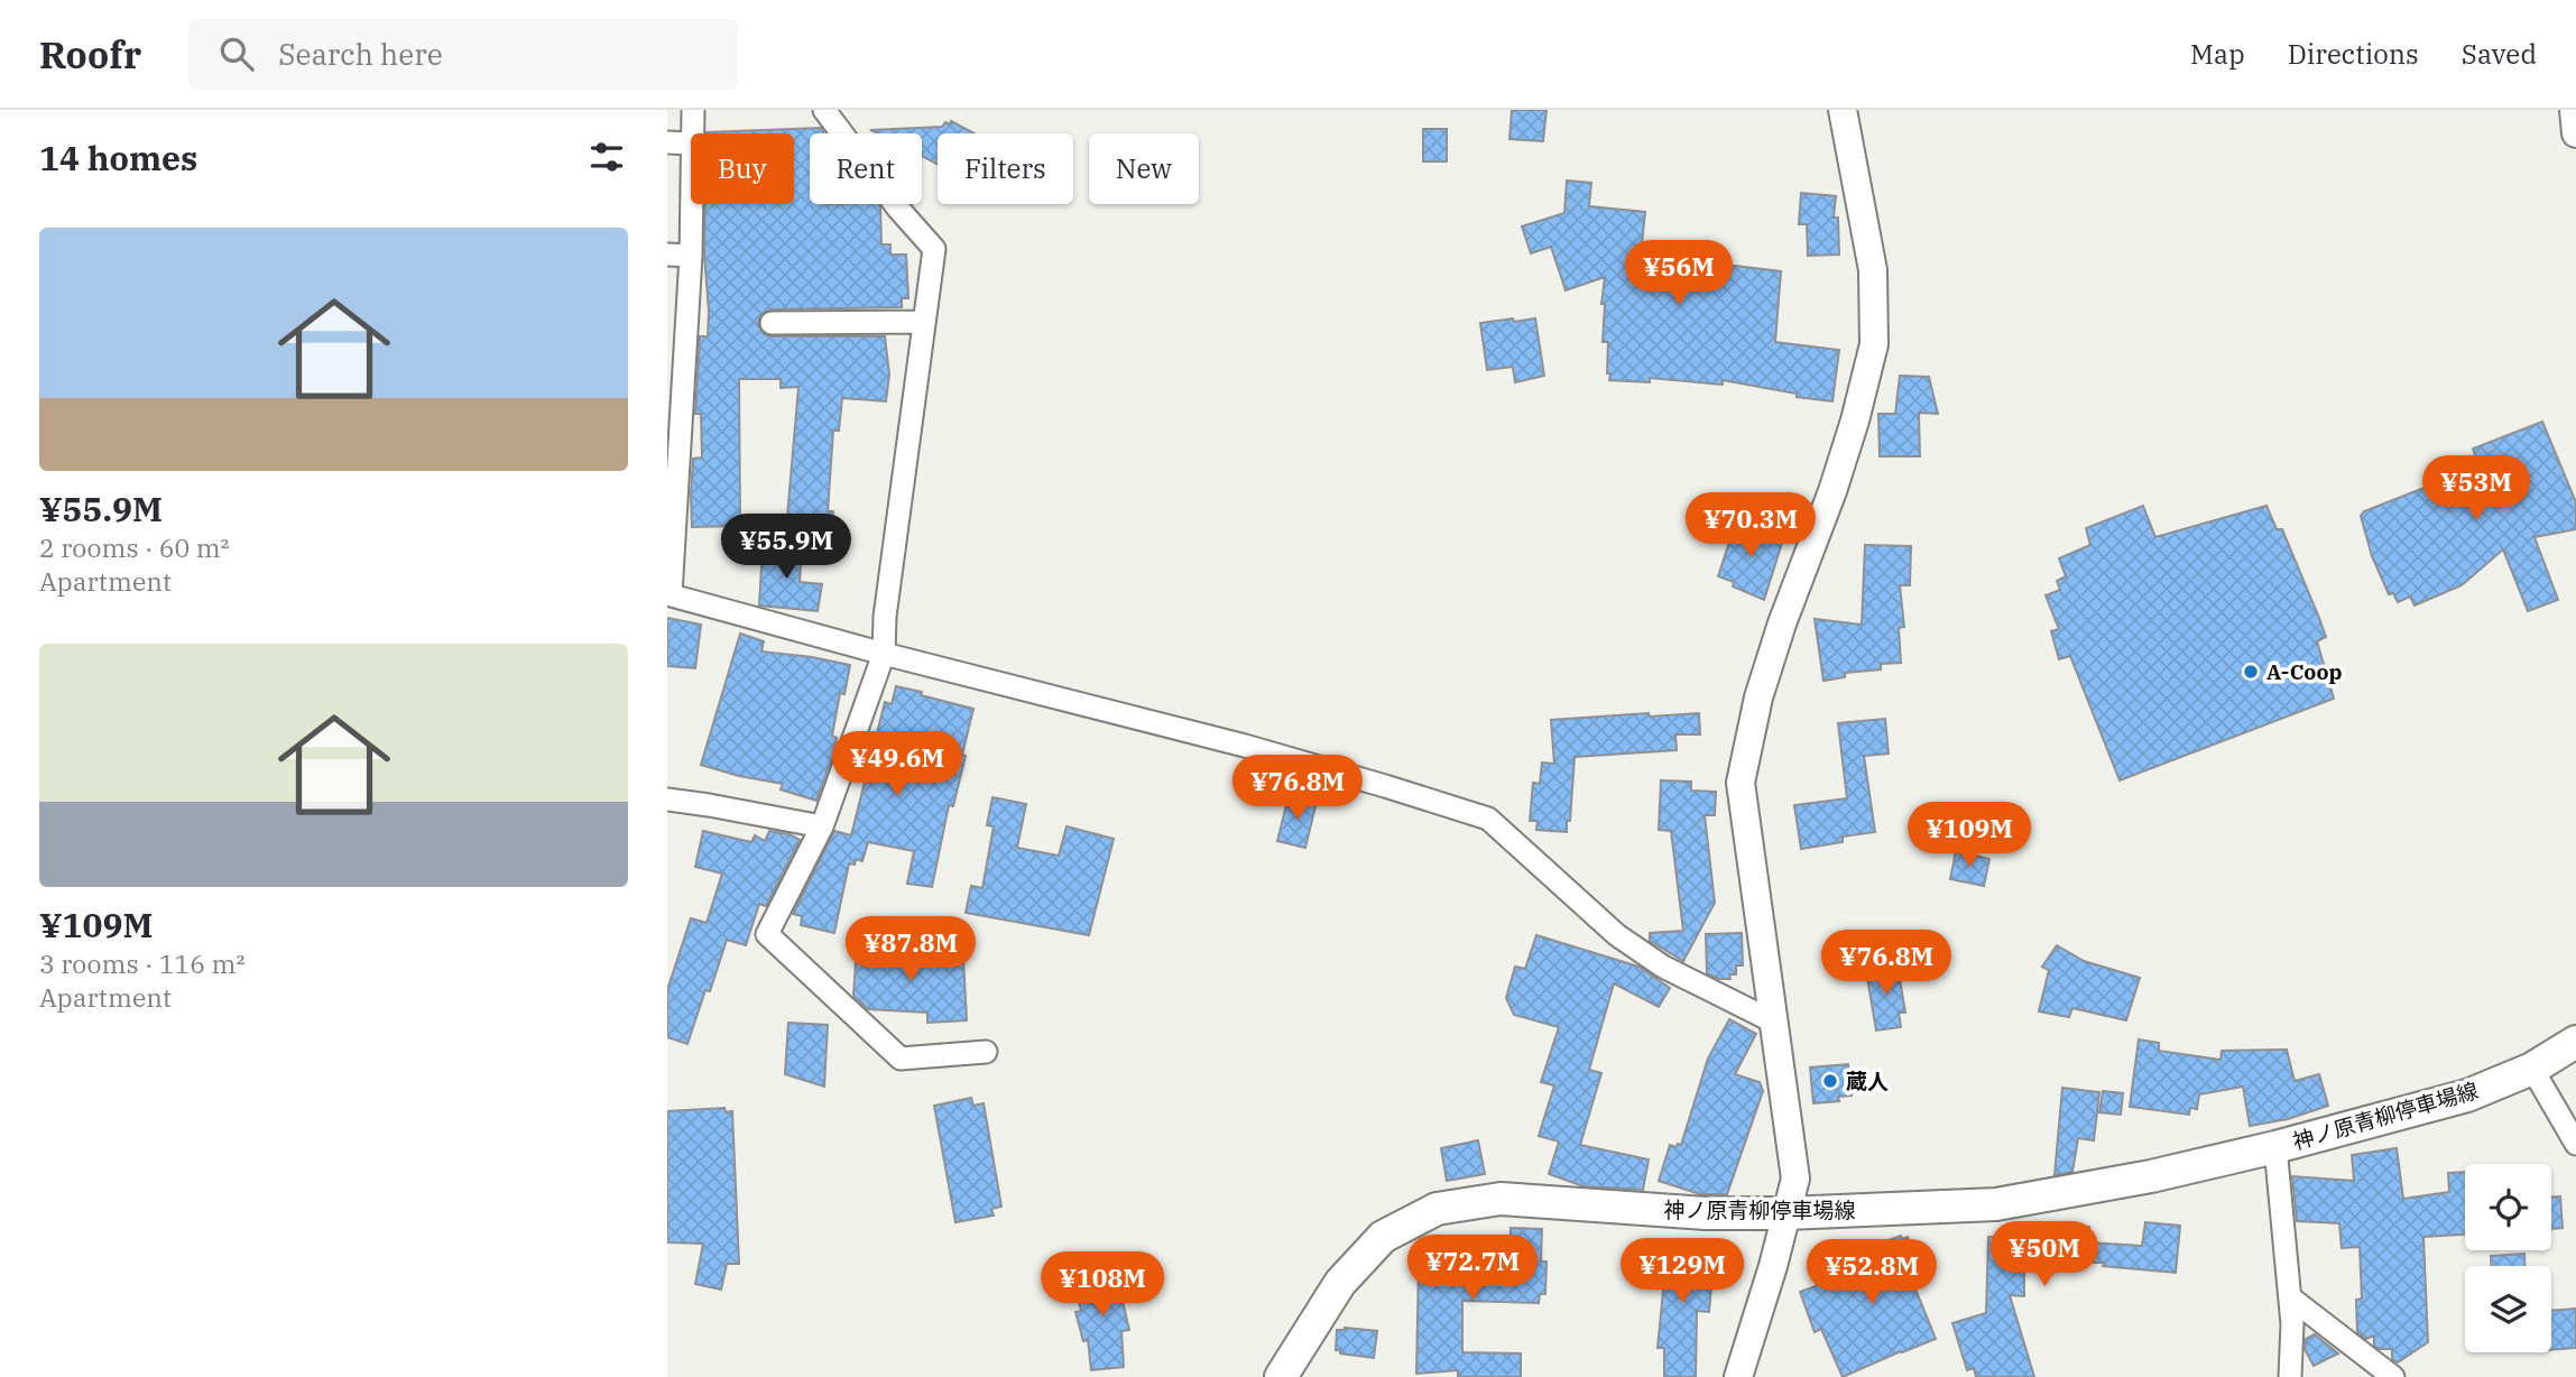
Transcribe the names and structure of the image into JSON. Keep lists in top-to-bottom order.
{
  "streets": {
    "main road": ["神ノ原青柳停車場線"]
  },
  "places": ["A-Coop", "蔵人"],
  "page": {
    "header": "Roofr",
    "search": "Search here",
    "nav": ["Map", "Directions", "Saved"],
    "heading": "14 homes",
    "chip": [
      "Buy",
      "Rent",
      "Filters",
      "New"
    ],
    "list": [
      {
        "name": "¥55.9M",
        "note": "2 rooms · 60 m² · Apartment"
      },
      {
        "name": "¥109M",
        "note": "3 rooms · 116 m² · Apartment"
      }
    ],
    "price": [
      "¥56M",
      "¥53M",
      "¥70.3M",
      "¥55.9M",
      "¥49.6M",
      "¥76.8M",
      "¥109M",
      "¥87.8M",
      "¥76.8M",
      "¥50M",
      "¥72.7M",
      "¥129M",
      "¥52.8M",
      "¥108M"
    ]
  }
}
